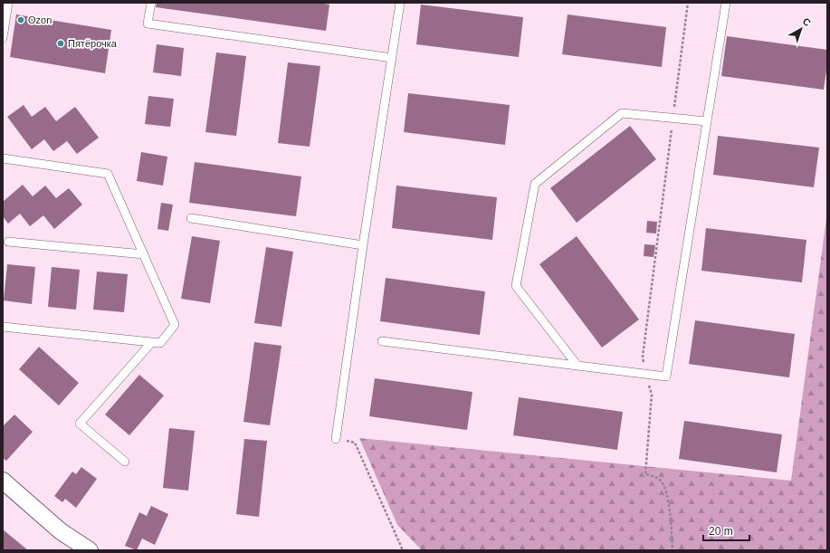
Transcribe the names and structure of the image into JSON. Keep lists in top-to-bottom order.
{
  "places": ["Ozon", "Пятёрочка"],
  "scale_bar": "20 m",
  "north": "top right"
}
